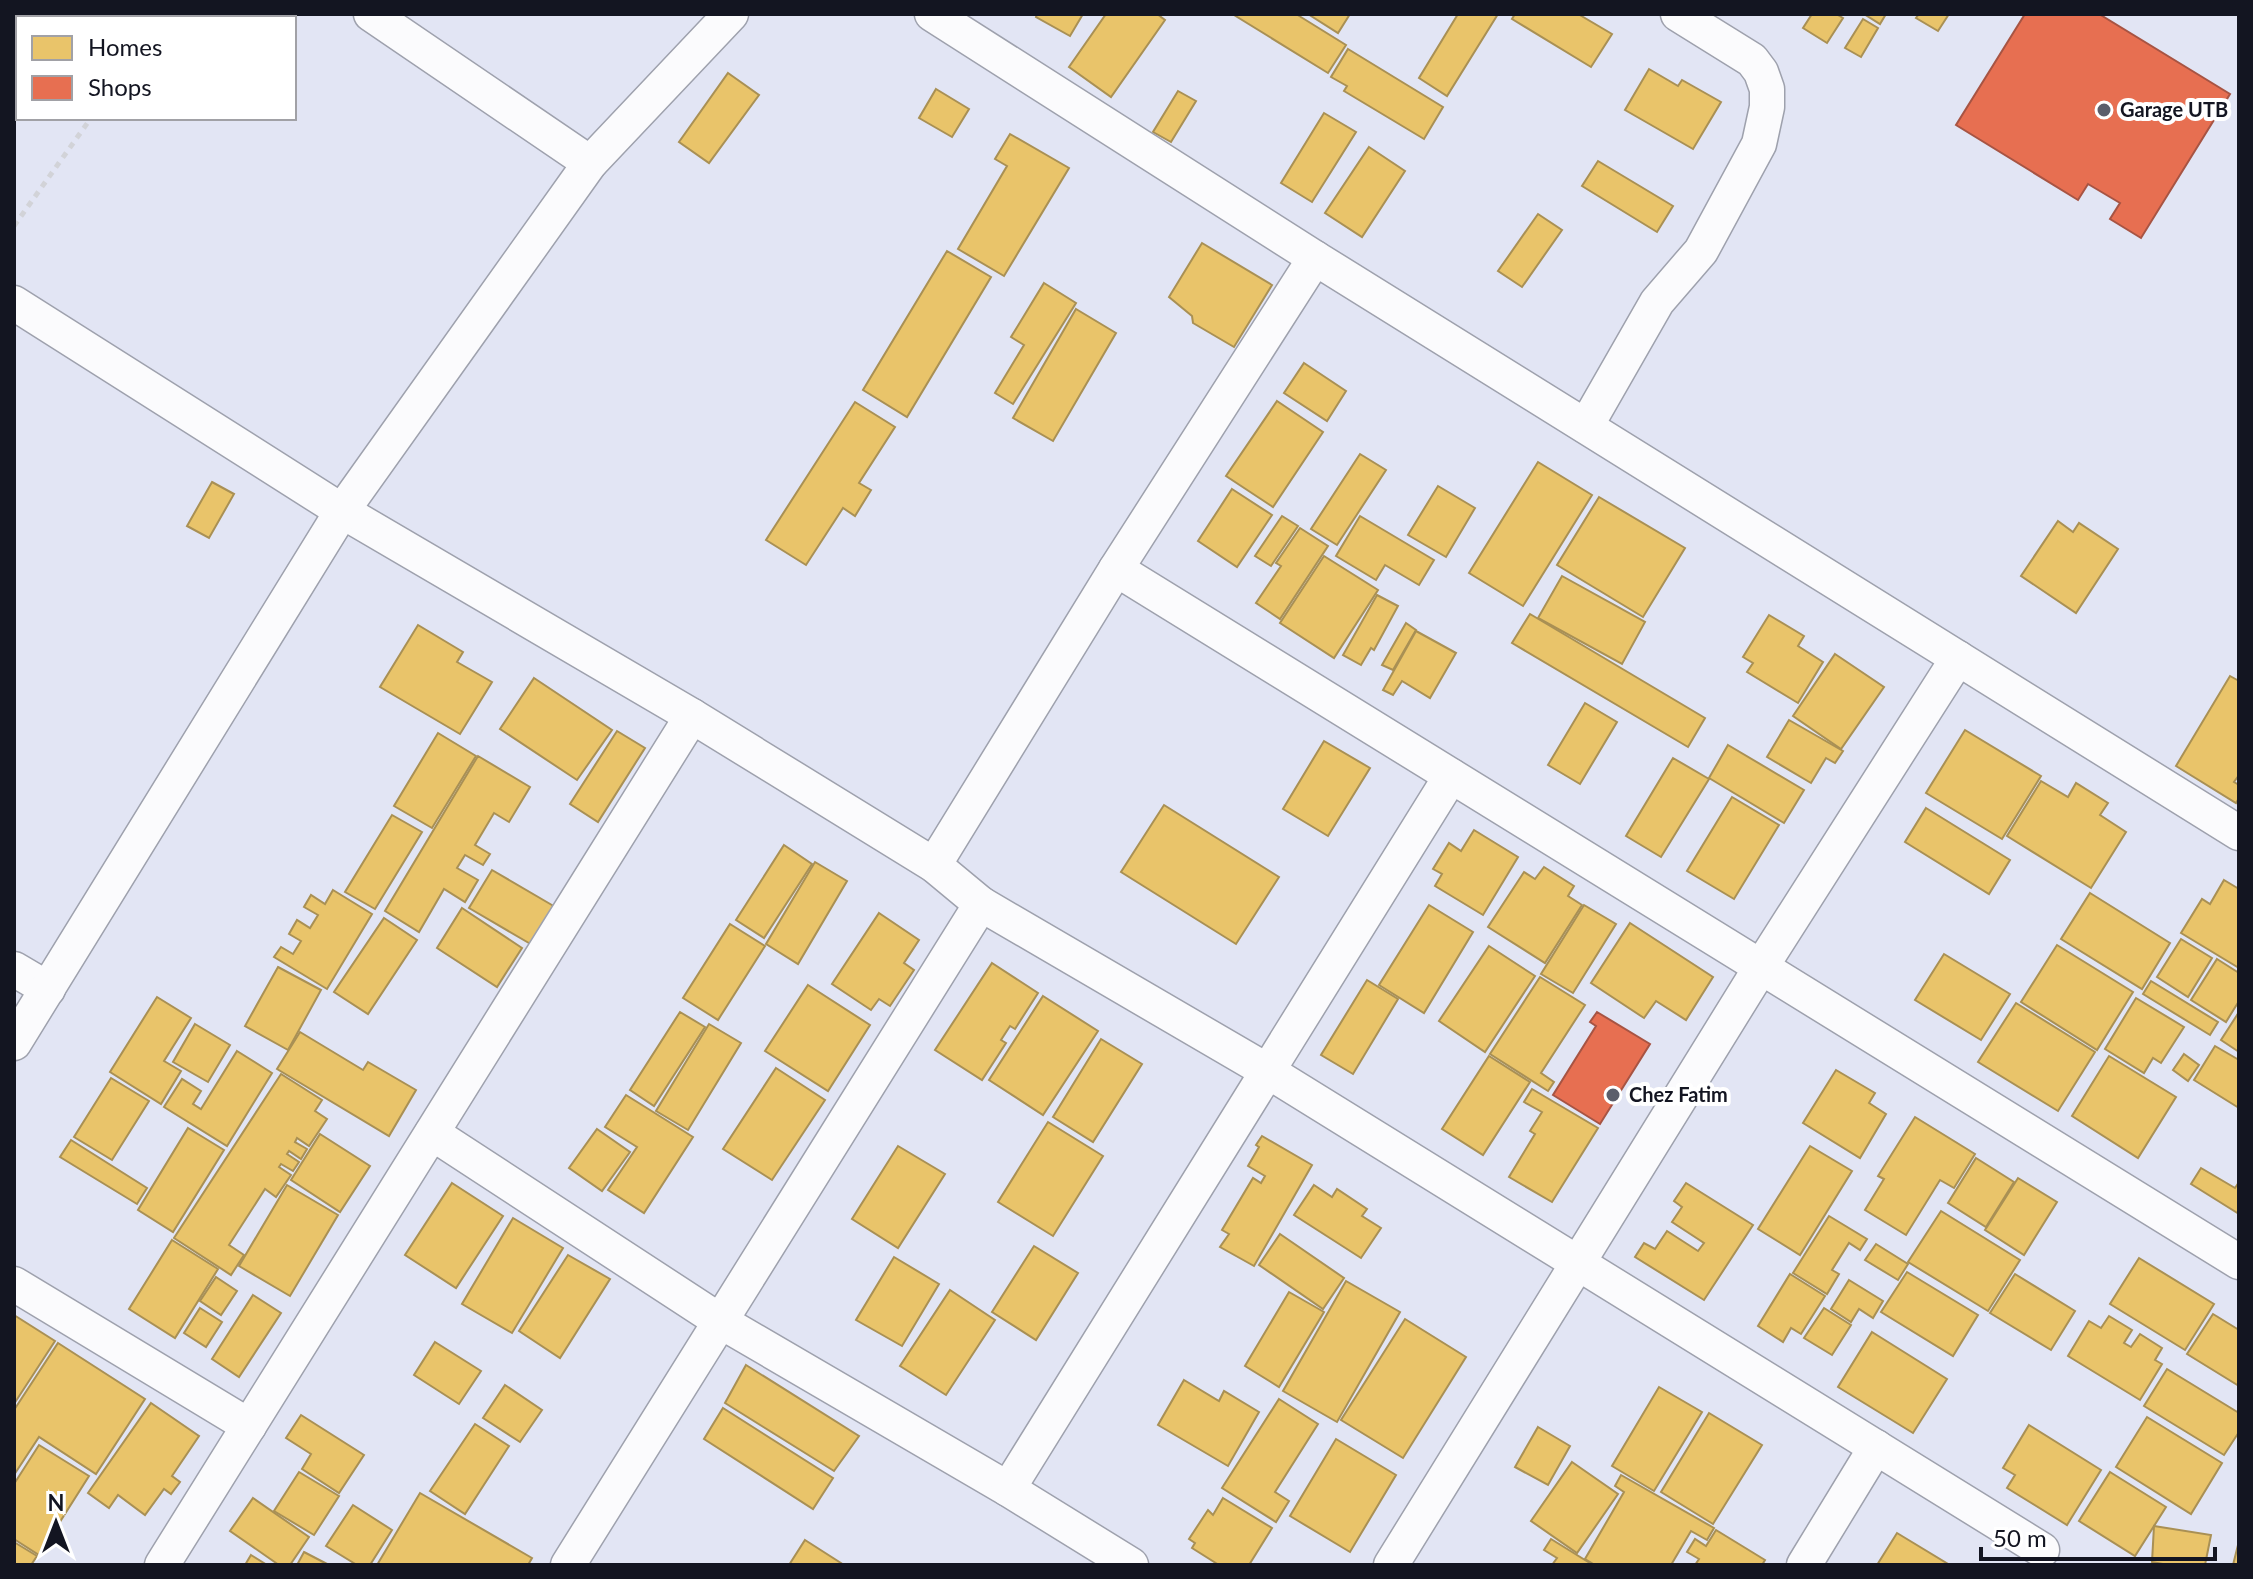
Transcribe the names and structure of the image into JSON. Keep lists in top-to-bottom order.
{
  "places": ["Garage UTB", "Chez Fatim"],
  "legend": ["Homes", "Shops"],
  "scale_bar": "50 m",
  "north": "top"
}
